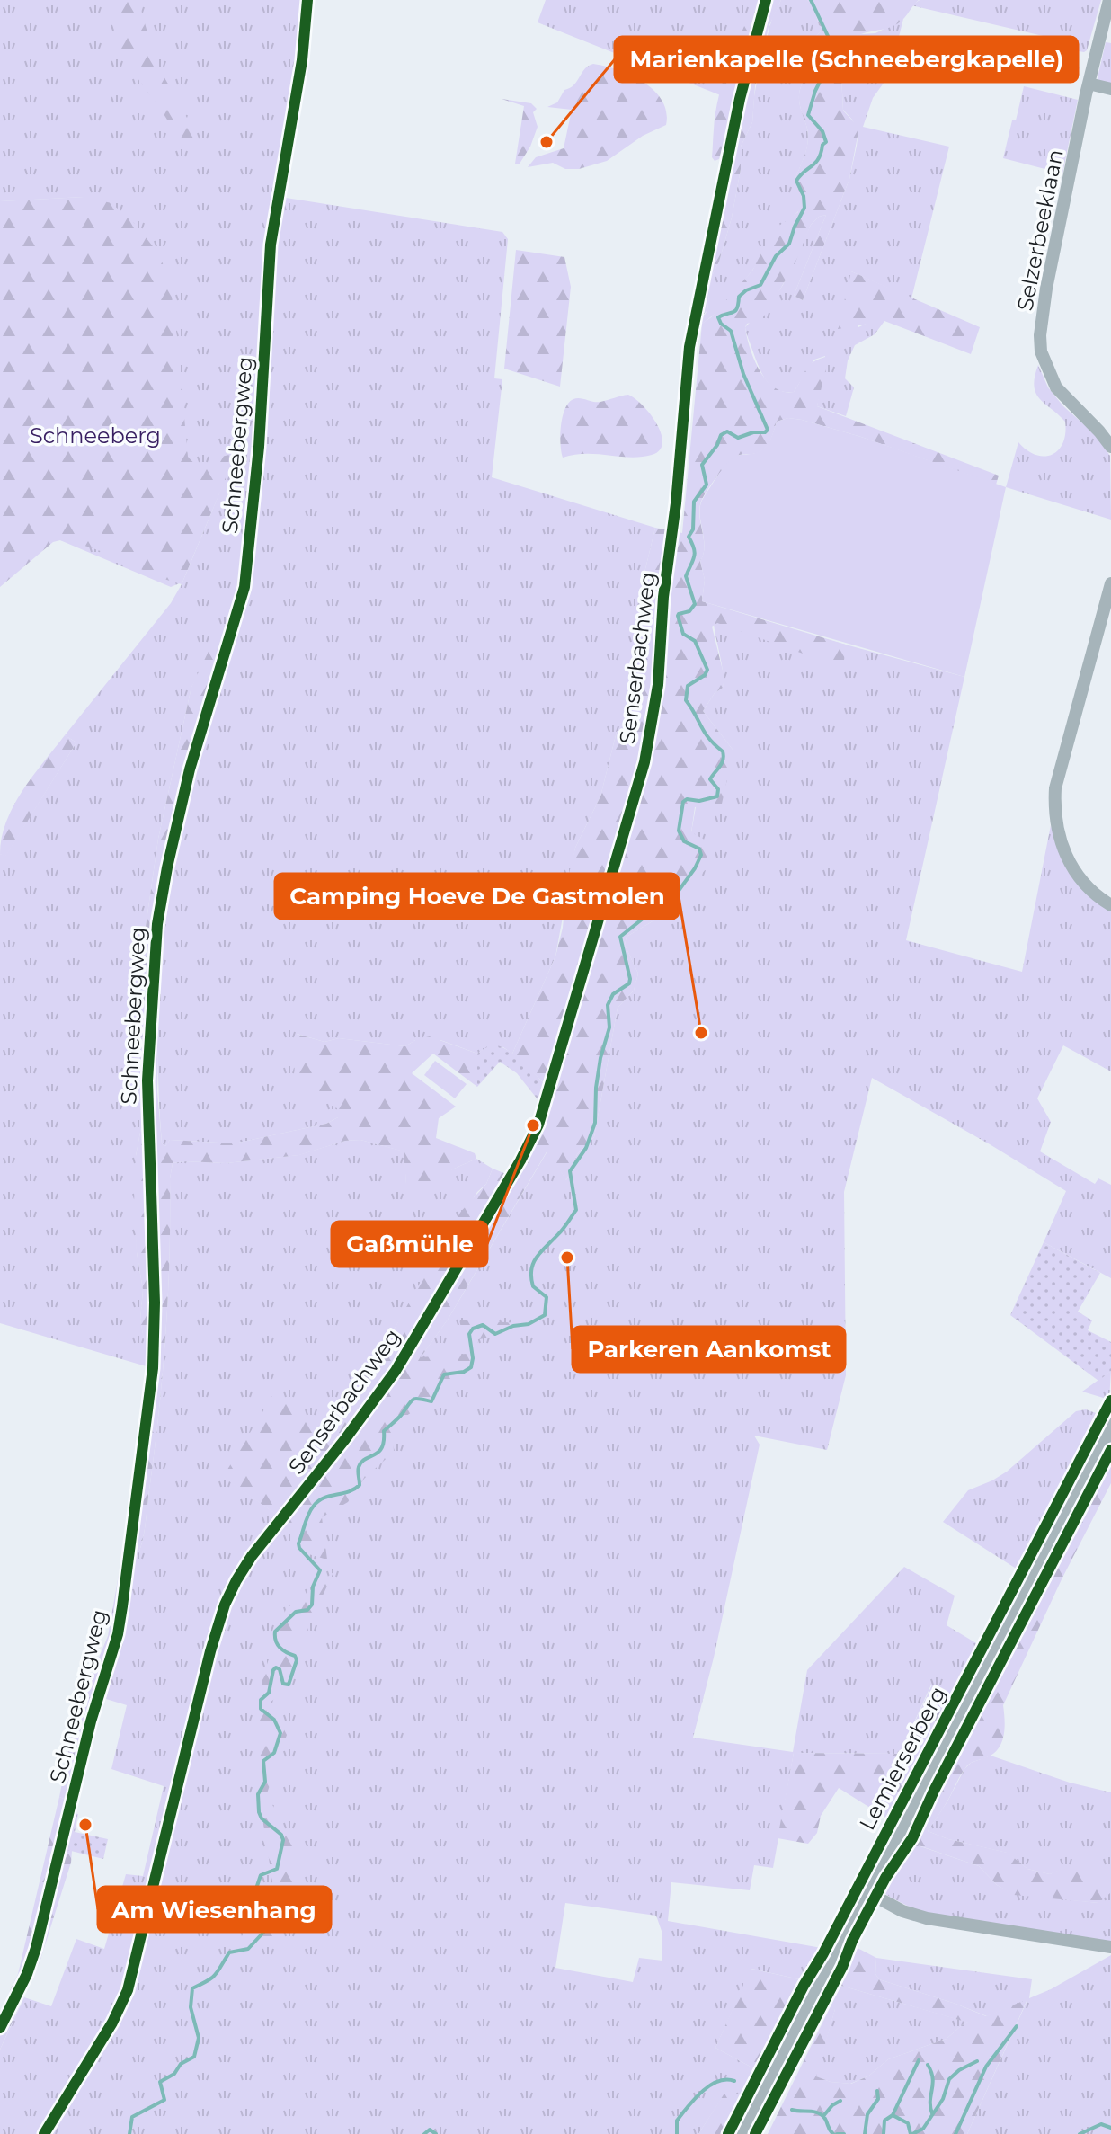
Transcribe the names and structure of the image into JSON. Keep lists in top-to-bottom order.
{
  "streets": {
    "main road": ["Lemierserberg"],
    "street": ["Selzerbeeklaan", "Schneebergweg", "Senserbachweg"]
  },
  "parks": ["Schneeberg"],
  "places": [
    "Marienkapelle (Schneebergkapelle)",
    "Camping Hoeve De Gastmolen",
    "Gaßmühle",
    "Parkeren Aankomst",
    "Am Wiesenhang"
  ]
}
